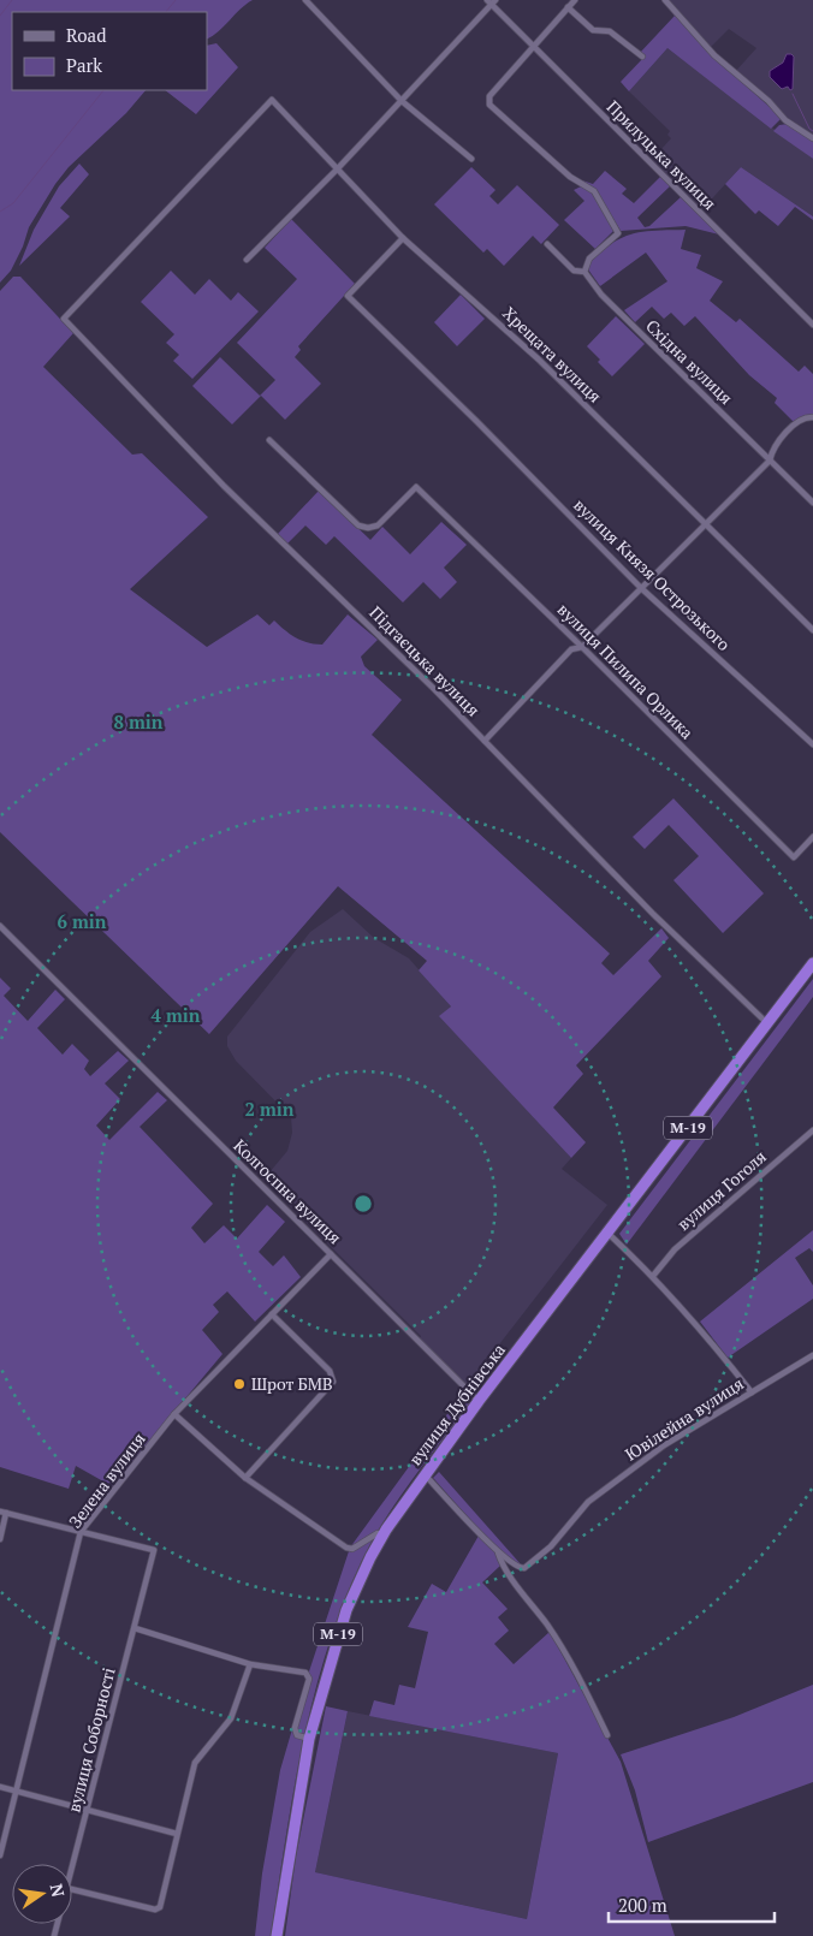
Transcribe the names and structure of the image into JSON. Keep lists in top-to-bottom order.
{
  "streets": {
    "highway": ["М-19", "вулиця Дубнівська"],
    "street": [
      "Прилуцька вулиця",
      "Хрещата вулиця",
      "Східна вулиця",
      "вулиця Князя Острозького",
      "Підгаєцька вулиця",
      "вулиця Пилипа Орлика",
      "вулиця Гоголя",
      "Колгоспна вулиця",
      "Ювілейна вулиця",
      "Зелена вулиця",
      "вулиця Соборності"
    ]
  },
  "crossings": [
    ["Прилуцька вулиця", "Хрещата вулиця"],
    ["Хрещата вулиця", "вулиця Князя Острозького"],
    ["Хрещата вулиця", "Підгаєцька вулиця"],
    ["Підгаєцька вулиця", "вулиця Дубнівська"],
    ["Колгоспна вулиця", "вулиця Дубнівська"],
    ["Колгоспна вулиця", "Зелена вулиця"],
    ["Зелена вулиця", "вулиця Соборності"]
  ],
  "places": ["Шрот БМВ"],
  "legend": ["Road", "Park"],
  "scale_bar": "200 m",
  "north": "right",
  "rings": [
    "8 min",
    "6 min",
    "4 min",
    "2 min"
  ]
}
